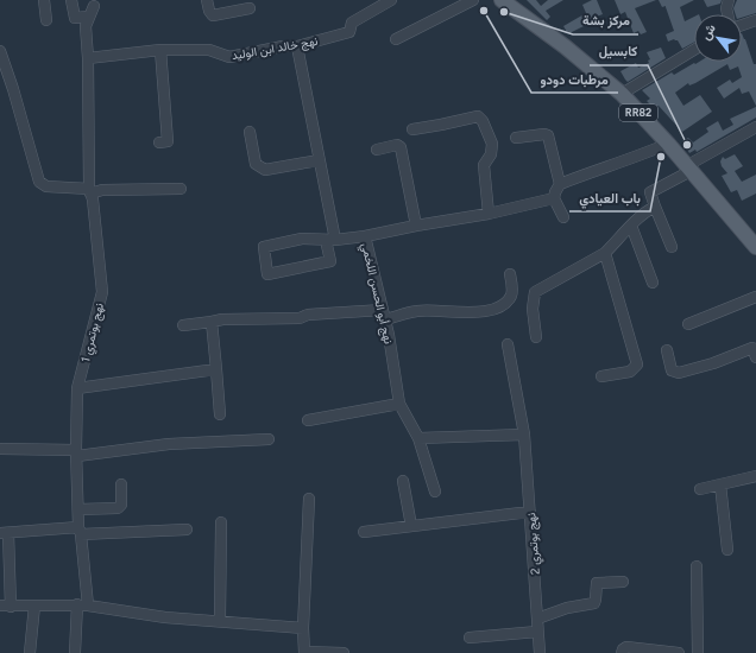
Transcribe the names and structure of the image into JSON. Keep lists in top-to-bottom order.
{
  "streets": {
    "main road": ["RR82"],
    "street": [
      "نهج خالد ابن الوليد",
      "نهج أبو الحسن اللخمي",
      "نهج بوتمري 1",
      "نهج بوتمري 2"
    ]
  },
  "crossings": [
    ["نهج خالد ابن الوليد", "نهج بوتمري 1"]
  ],
  "places": [
    "مرطبات دودو",
    "مركز بشة",
    "كابسيل",
    "باب العيادي"
  ],
  "north": "top left"
}
